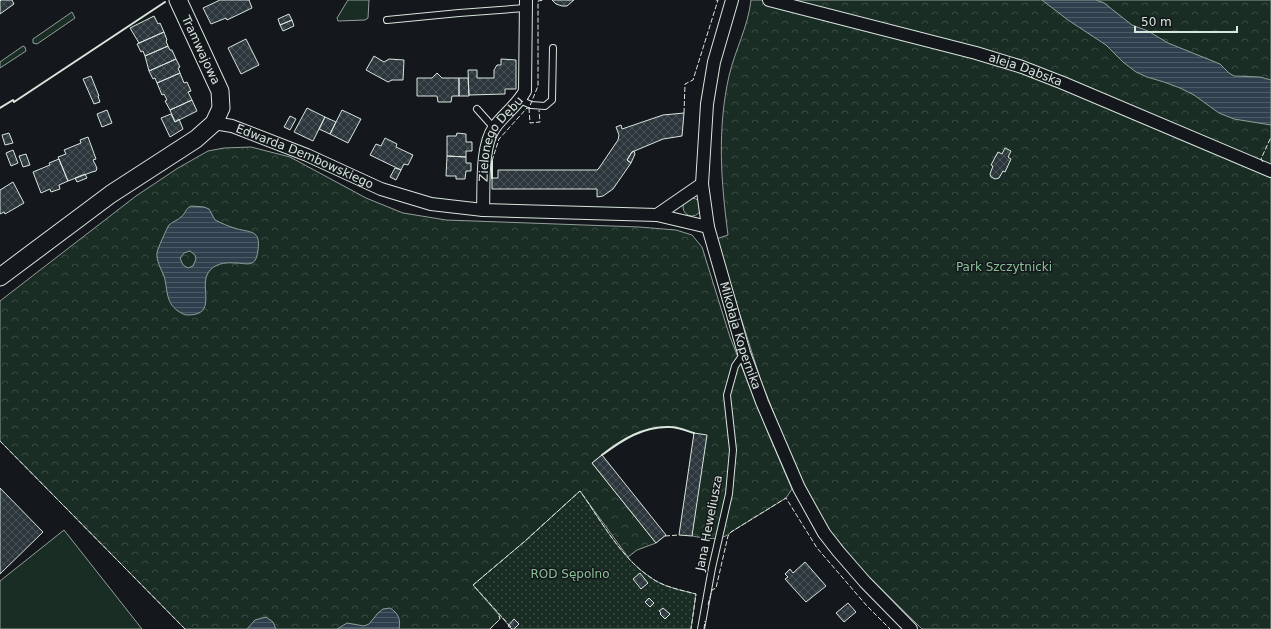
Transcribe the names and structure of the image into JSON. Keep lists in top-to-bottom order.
{
  "streets": {
    "street": [
      "Tramwajowa",
      "aleja Dąbska",
      "Zielonego Dębu",
      "Edwarda Dembowskiego",
      "Mikołaja Kopernika"
    ],
    "lane": ["Jana Heweliusza"]
  },
  "crossings": [
    ["Tramwajowa", "Edwarda Dembowskiego"],
    ["Zielonego Dębu", "Edwarda Dembowskiego"],
    ["Edwarda Dembowskiego", "Mikołaja Kopernika"],
    ["Mikołaja Kopernika", "Jana Heweliusza"]
  ],
  "parks": ["Park Szczytnicki", "ROD Sępolno"],
  "scale_bar": "50 m"
}
